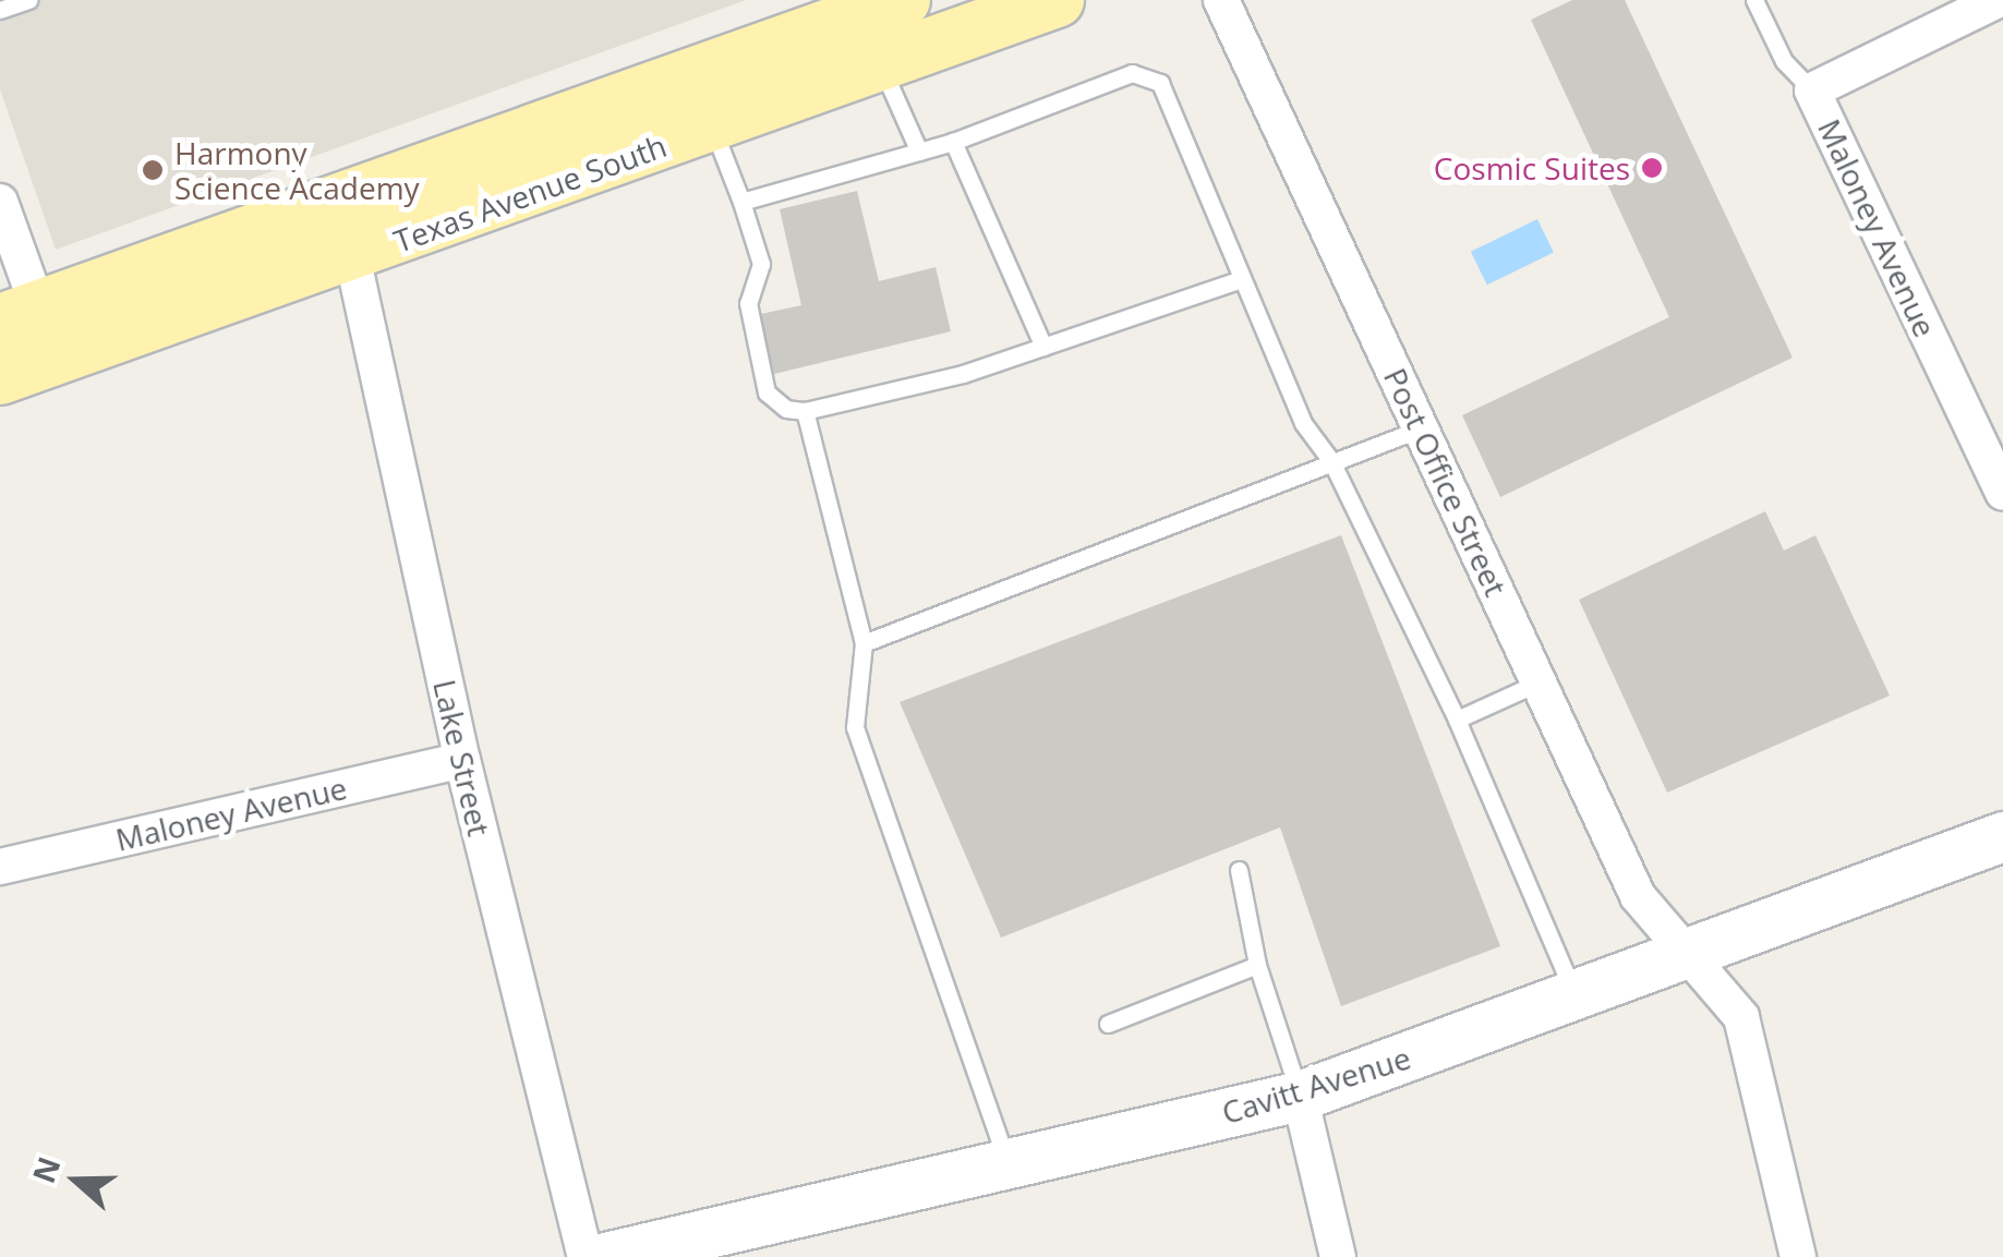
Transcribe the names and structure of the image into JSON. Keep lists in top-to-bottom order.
{
  "streets": {
    "main road": ["Texas Avenue South"],
    "street": [
      "Maloney Avenue",
      "Post Office Street",
      "Lake Street",
      "Cavitt Avenue"
    ]
  },
  "crossings": [
    ["Texas Avenue South", "Lake Street"],
    ["Maloney Avenue", "Lake Street"],
    ["Post Office Street", "Cavitt Avenue"]
  ],
  "places": ["Cosmic Suites", "Harmony Science Academy"],
  "north": "left"
}
